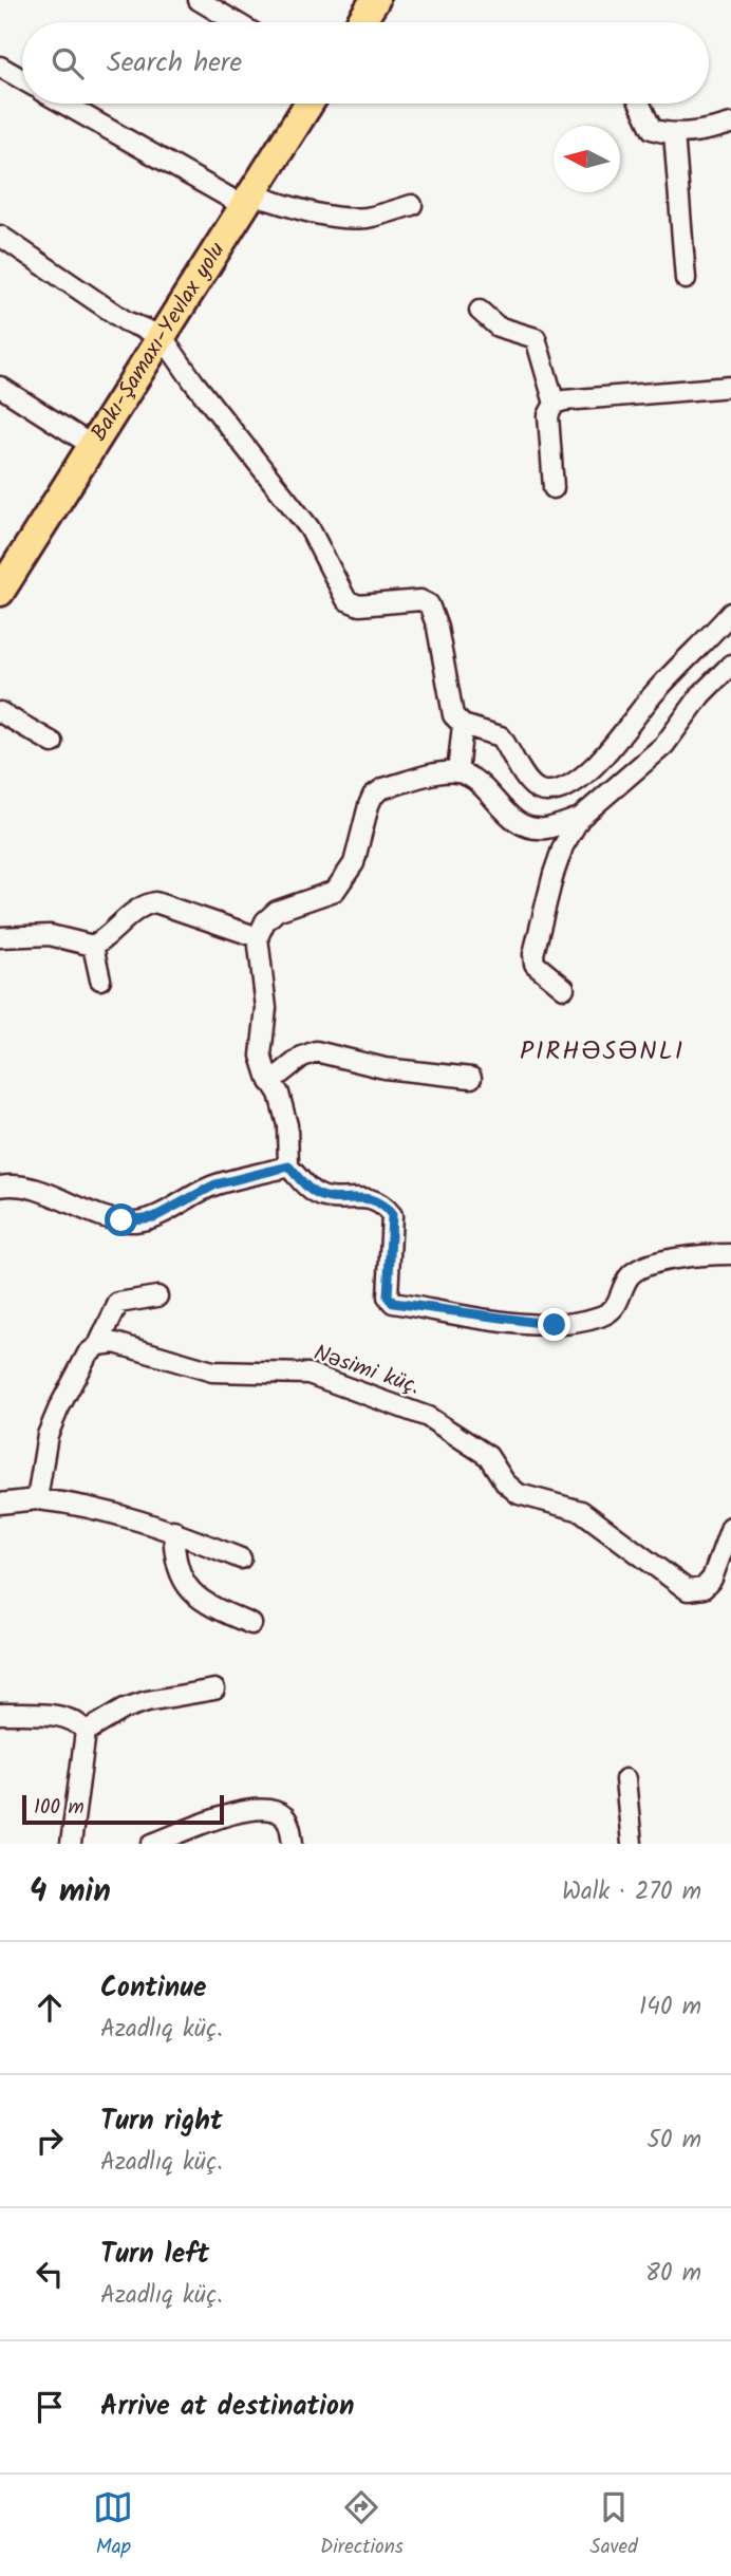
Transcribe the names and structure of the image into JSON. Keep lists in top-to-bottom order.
{
  "streets": {
    "highway": ["Bakı-Şamaxı-Yevlax yolu"],
    "street": ["Nəsimi küç."]
  },
  "districts": ["PIRHƏSƏNLI"],
  "scale_bar": "100 m",
  "north": "left",
  "page": {
    "search": "Search here",
    "scale": "100 m",
    "heading": ["4 min", "Walk · 270 m"],
    "list": [
      ["Continue", "Azadlıq küç.", "140 m"],
      ["Turn right", "Azadlıq küç.", "50 m"],
      ["Turn left", "Azadlıq küç.", "80 m"],
      "Arrive at destination"
    ],
    "nav": ["Map", "Directions", "Saved"]
  }
}
